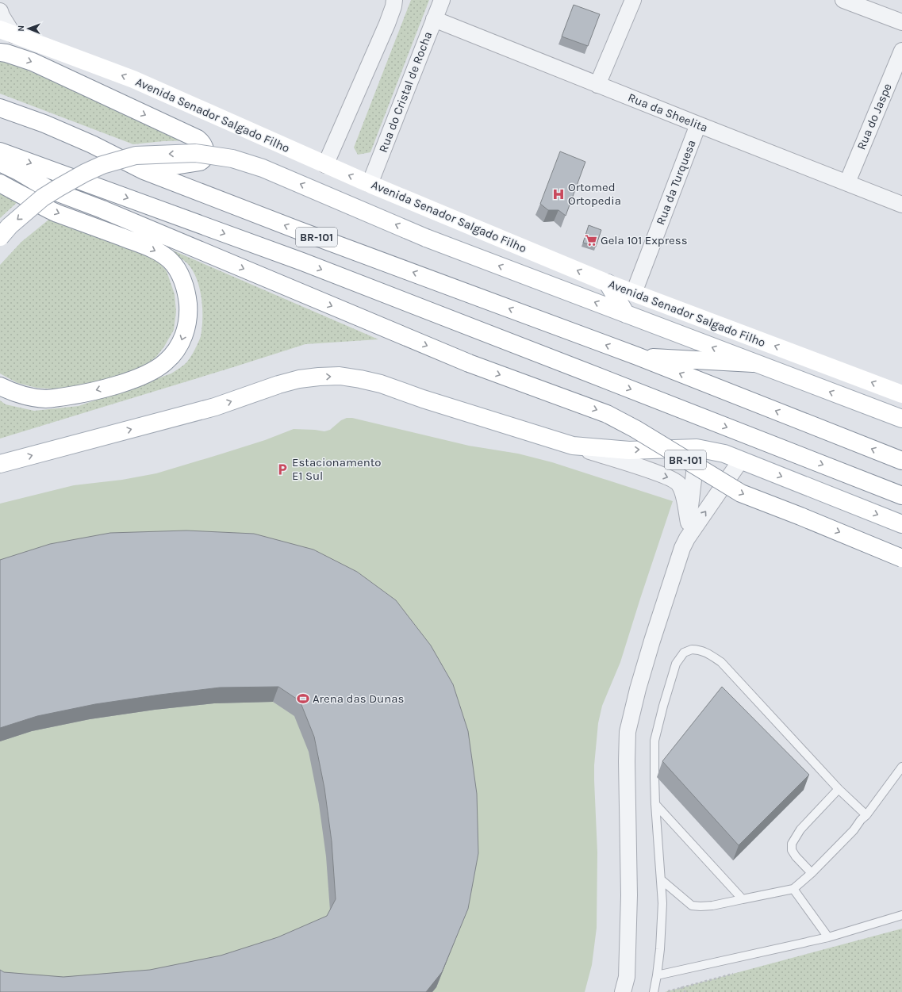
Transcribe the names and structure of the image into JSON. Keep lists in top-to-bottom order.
{
  "streets": {
    "main road": ["Avenida Senador Salgado Filho", "BR-101"],
    "street": [
      "Rua do Cristal de Rocha",
      "Rua da Sheelita",
      "Rua do Jaspe",
      "Rua da Turquesa"
    ]
  },
  "crossings": [
    ["Rua do Cristal de Rocha", "Rua da Sheelita"],
    ["Rua do Cristal de Rocha", "Avenida Senador Salgado Filho"],
    ["Rua da Sheelita", "Rua do Jaspe"],
    ["Rua da Sheelita", "Rua da Turquesa"],
    ["Avenida Senador Salgado Filho", "Rua da Turquesa"]
  ],
  "places": {
    "hospital": ["Ortomed Ortopedia"],
    "supermarket": ["Gela 101 Express"],
    "parking": ["Estacionamento E1 Sul"],
    "sports": ["Arena das Dunas"]
  },
  "north": "left"
}
